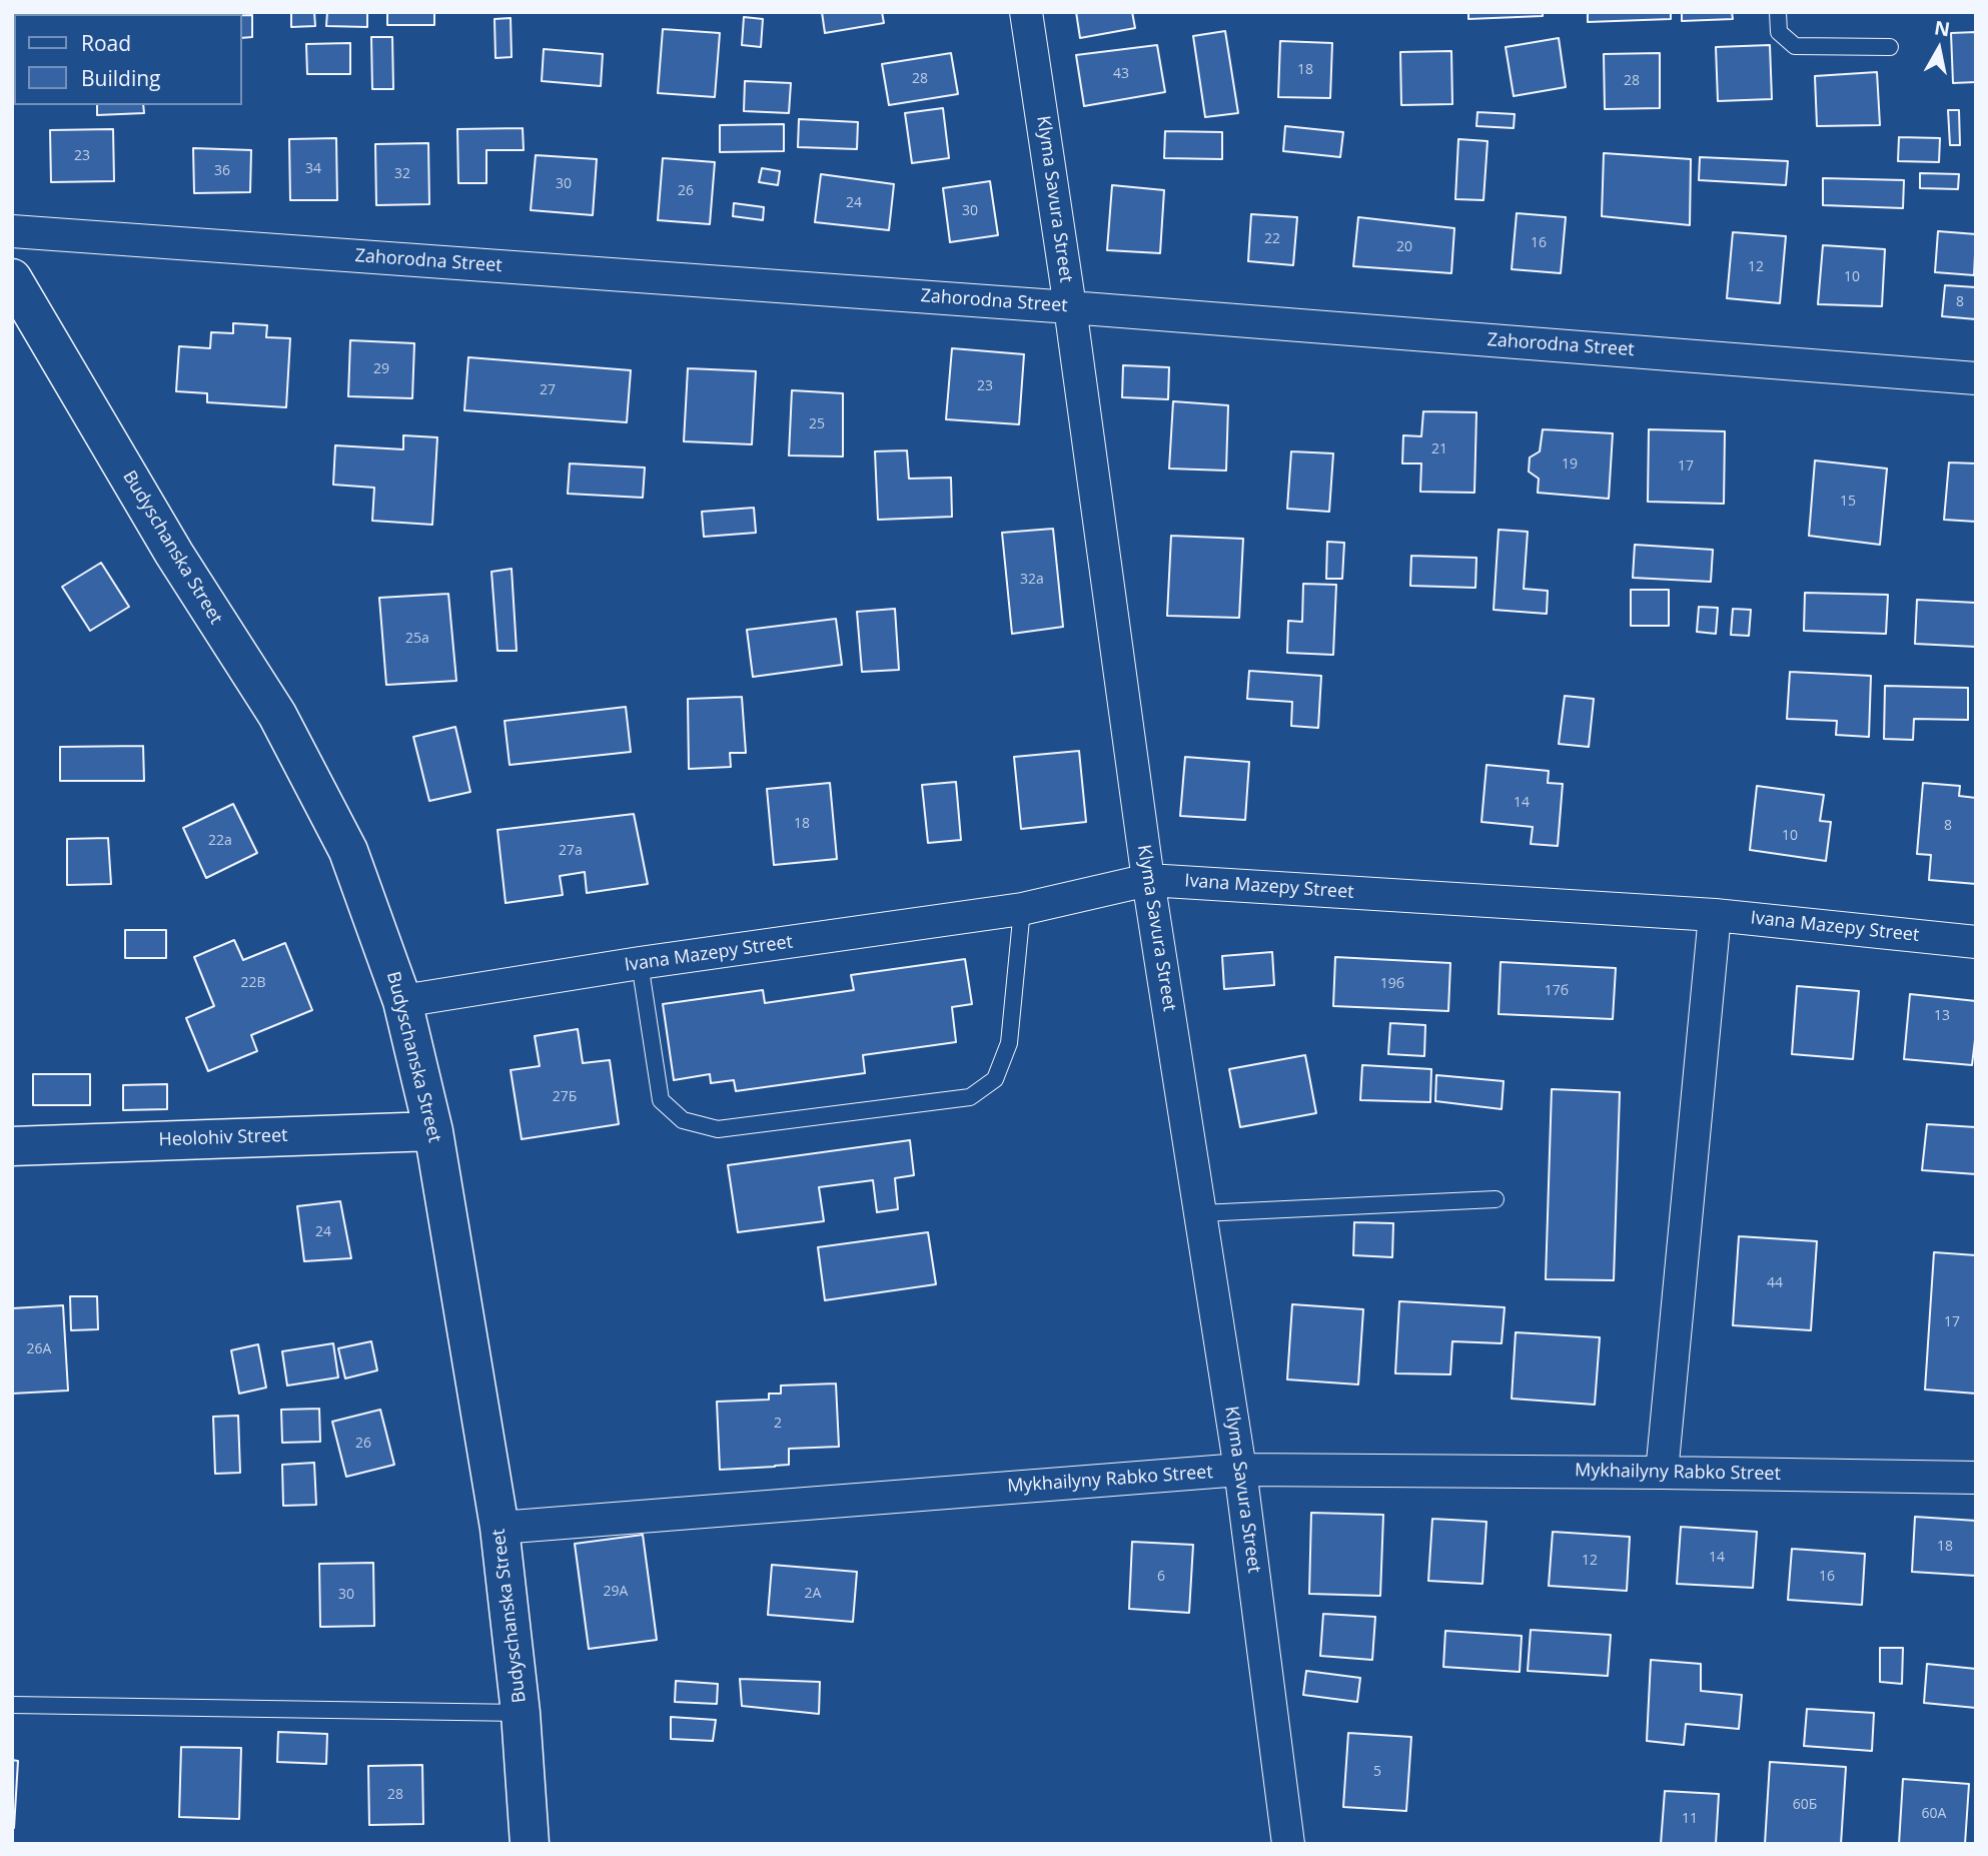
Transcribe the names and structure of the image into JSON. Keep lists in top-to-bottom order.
{
  "streets": {
    "street": [
      "Klyma Savura Street",
      "Zahorodna Street",
      "Budyschanska Street",
      "Ivana Mazepy Street",
      "Heolohiv Street",
      "Mykhailyny Rabko Street"
    ]
  },
  "crossings": [
    ["Klyma Savura Street", "Zahorodna Street"],
    ["Klyma Savura Street", "Ivana Mazepy Street"],
    ["Klyma Savura Street", "Mykhailyny Rabko Street"],
    ["Budyschanska Street", "Ivana Mazepy Street"],
    ["Budyschanska Street", "Heolohiv Street"],
    ["Budyschanska Street", "Mykhailyny Rabko Street"]
  ],
  "house_numbers": [
    "18",
    "43",
    "28",
    "28",
    "23",
    "34",
    "36",
    "32",
    "30",
    "26",
    "24",
    "30",
    "22",
    "16",
    "20",
    "12",
    "10",
    "8",
    "29",
    "23",
    "27",
    "25",
    "21",
    "19",
    "17",
    "15",
    "32а",
    "25а",
    "14",
    "18",
    "8",
    "10",
    "22а",
    "27а",
    "22В",
    "19б",
    "17б",
    "13",
    "27Б",
    "24",
    "44",
    "17",
    "26А",
    "2",
    "26",
    "18",
    "14",
    "12",
    "6",
    "16",
    "29А",
    "2А",
    "30",
    "5",
    "28",
    "60Б",
    "60А",
    "11"
  ],
  "legend": ["Road", "Building"],
  "north": "top"
}
